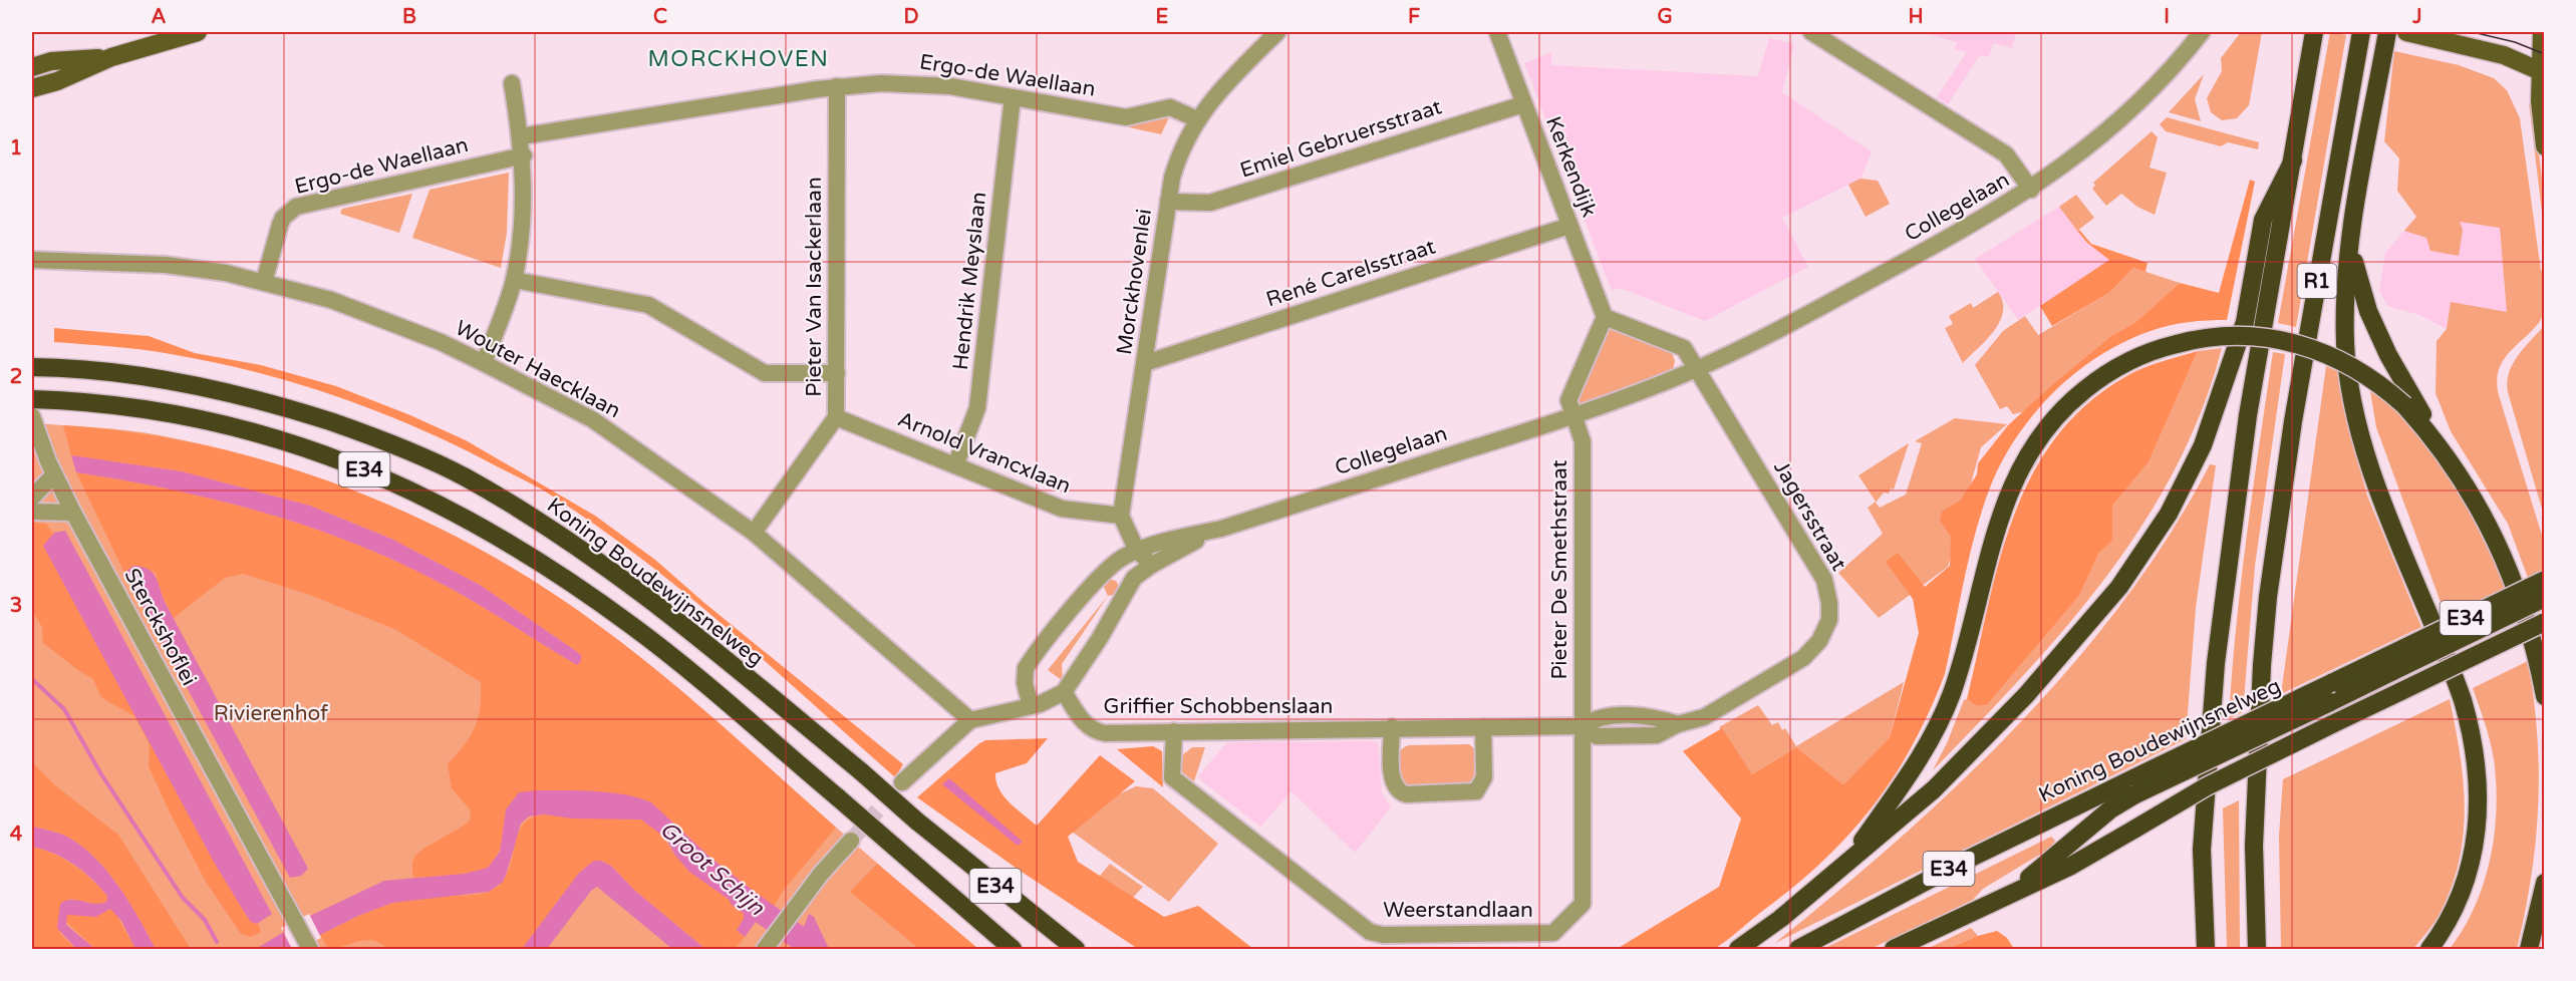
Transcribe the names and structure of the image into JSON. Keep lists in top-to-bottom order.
{
  "streets": {
    "highway": ["R1", "E34", "Koning Boudewijnsnelweg"],
    "street": [
      "Ergo-de Waellaan",
      "Emiel Gebruersstraat",
      "Kerkendijk",
      "Collegelaan",
      "René Carelsstraat",
      "Hendrik Meyslaan",
      "Morckhovenlei",
      "Pieter Van Isackerlaan",
      "Wouter Haecklaan",
      "Arnold Vrancxlaan",
      "Jagersstraat",
      "Pieter De Smethstraat",
      "Sterckshoflei",
      "Griffier Schobbenslaan",
      "Weerstandlaan"
    ]
  },
  "crossings": [
    ["Ergo-de Waellaan", "Hendrik Meyslaan"],
    ["Ergo-de Waellaan", "Morckhovenlei"],
    ["Ergo-de Waellaan", "Pieter Van Isackerlaan"],
    ["Ergo-de Waellaan", "Wouter Haecklaan"],
    ["Emiel Gebruersstraat", "Kerkendijk"],
    ["Emiel Gebruersstraat", "Morckhovenlei"],
    ["Kerkendijk", "René Carelsstraat"],
    ["Collegelaan", "Jagersstraat"],
    ["Collegelaan", "Pieter De Smethstraat"],
    ["Collegelaan", "Griffier Schobbenslaan"],
    ["René Carelsstraat", "Morckhovenlei"],
    ["Hendrik Meyslaan", "Arnold Vrancxlaan"],
    ["Morckhovenlei", "Arnold Vrancxlaan"],
    ["Pieter Van Isackerlaan", "Wouter Haecklaan"],
    ["Pieter Van Isackerlaan", "Arnold Vrancxlaan"],
    ["E34", "Koning Boudewijnsnelweg"],
    ["Jagersstraat", "Griffier Schobbenslaan"],
    ["Pieter De Smethstraat", "Griffier Schobbenslaan"],
    ["Pieter De Smethstraat", "Weerstandlaan"],
    ["Griffier Schobbenslaan", "Weerstandlaan"]
  ],
  "districts": ["MORCKHOVEN"],
  "water": ["Groot Schijn"],
  "parks": ["Rivierenhof"],
  "grid": {
    "columns": [
      "A",
      "B",
      "C",
      "D",
      "E",
      "F",
      "G",
      "H",
      "I",
      "J"
    ],
    "rows": [
      "1",
      "2",
      "3",
      "4"
    ]
  }
}
